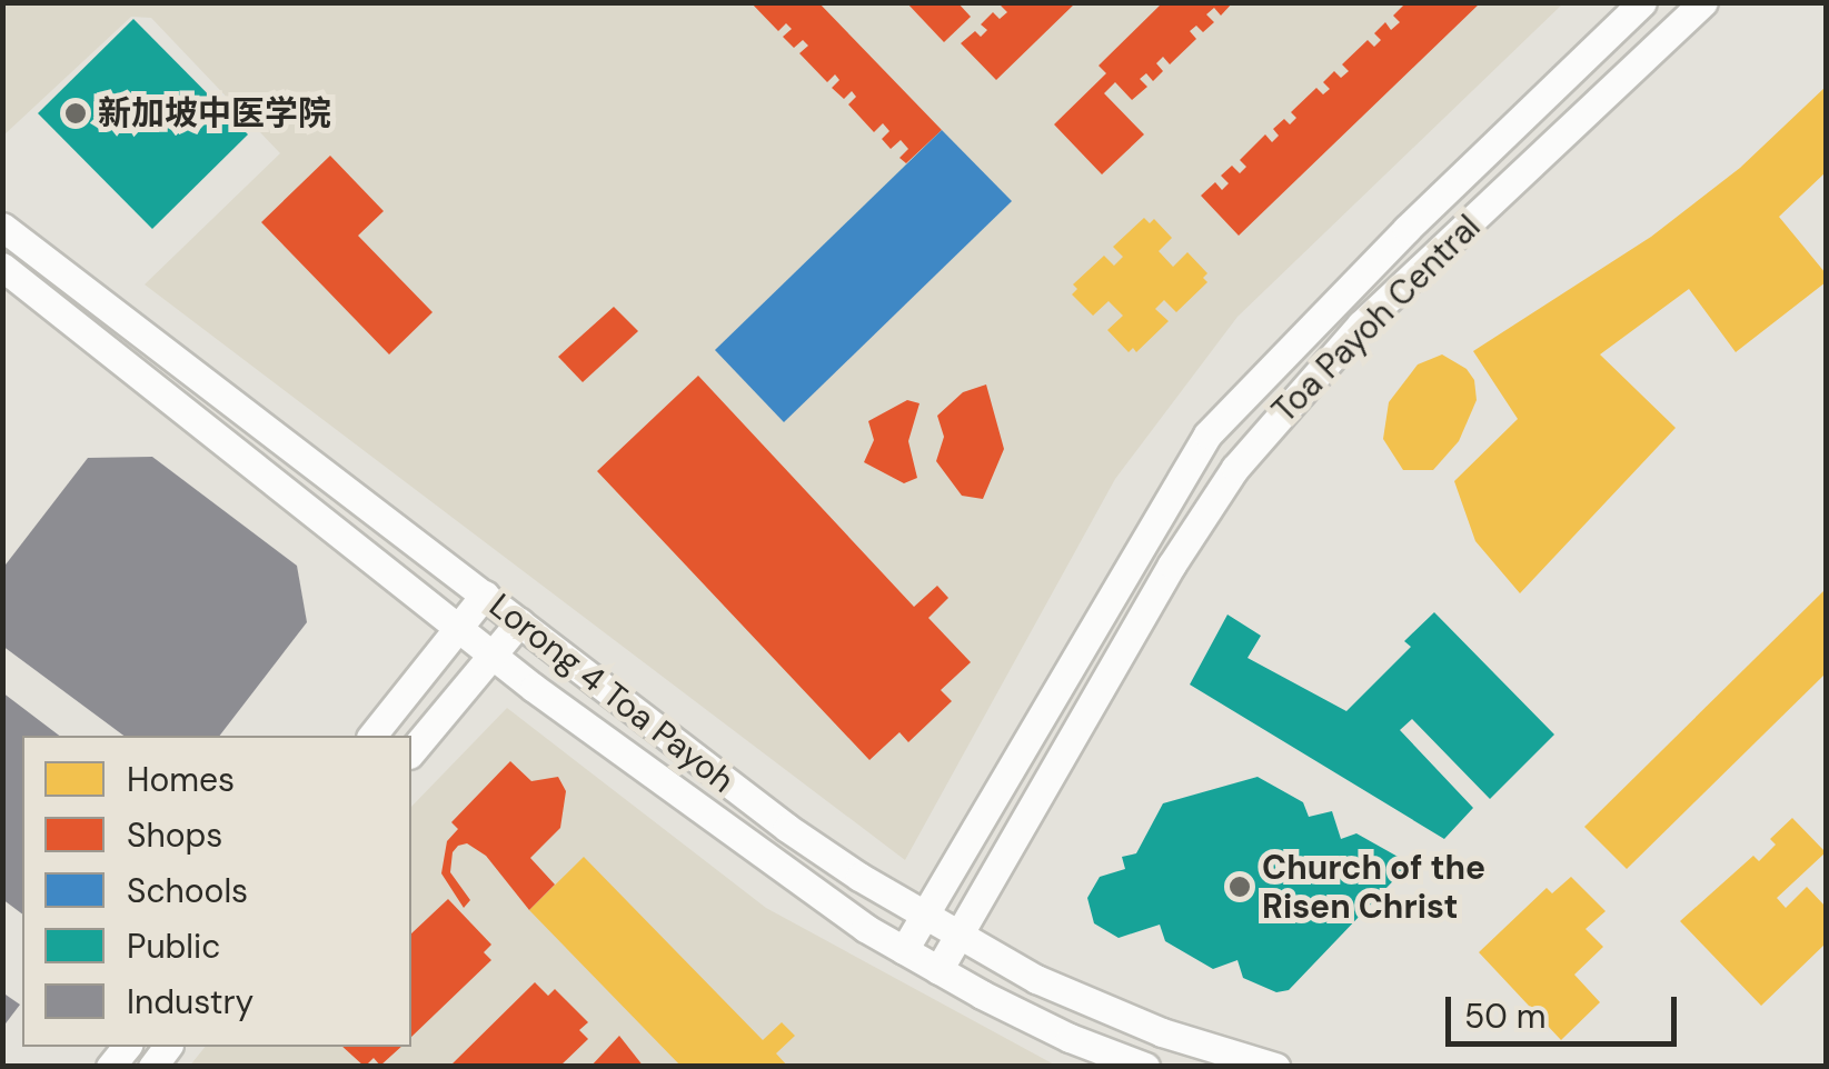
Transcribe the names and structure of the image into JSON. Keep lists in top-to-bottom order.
{
  "streets": {
    "street": ["Toa Payoh Central", "Lorong 4 Toa Payoh"]
  },
  "crossings": [
    ["Toa Payoh Central", "Lorong 4 Toa Payoh"]
  ],
  "places": ["新加坡中医学院", "Church of the Risen Christ"],
  "legend": [
    "Homes",
    "Shops",
    "Schools",
    "Public",
    "Industry"
  ],
  "scale_bar": "50 m"
}
